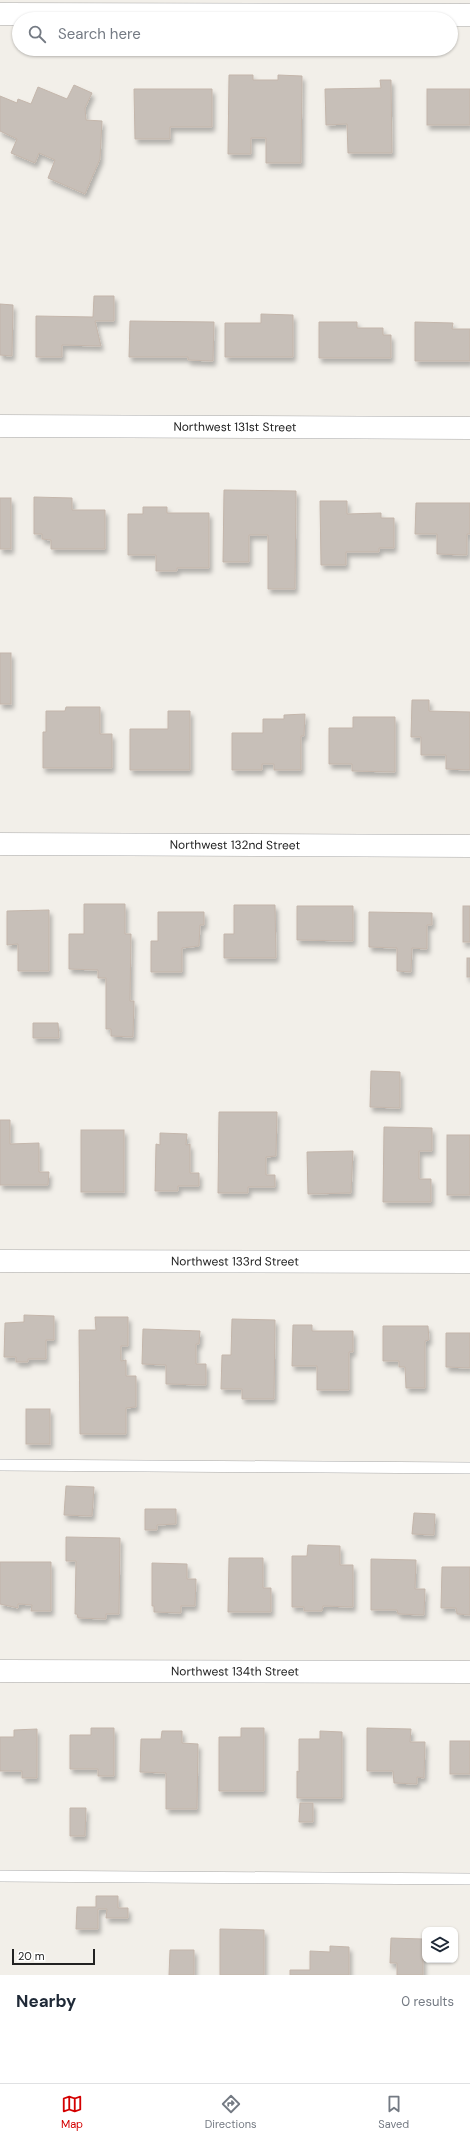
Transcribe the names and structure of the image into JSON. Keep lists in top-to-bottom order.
{
  "streets": {
    "street": [
      "Northwest 131st Street",
      "Northwest 132nd Street",
      "Northwest 133rd Street",
      "Northwest 134th Street"
    ]
  },
  "scale_bar": "20 m",
  "page": {
    "search": "Search here",
    "scale": "20 m",
    "heading": ["Nearby", "0 results"],
    "nav": ["Map", "Directions", "Saved"]
  }
}
